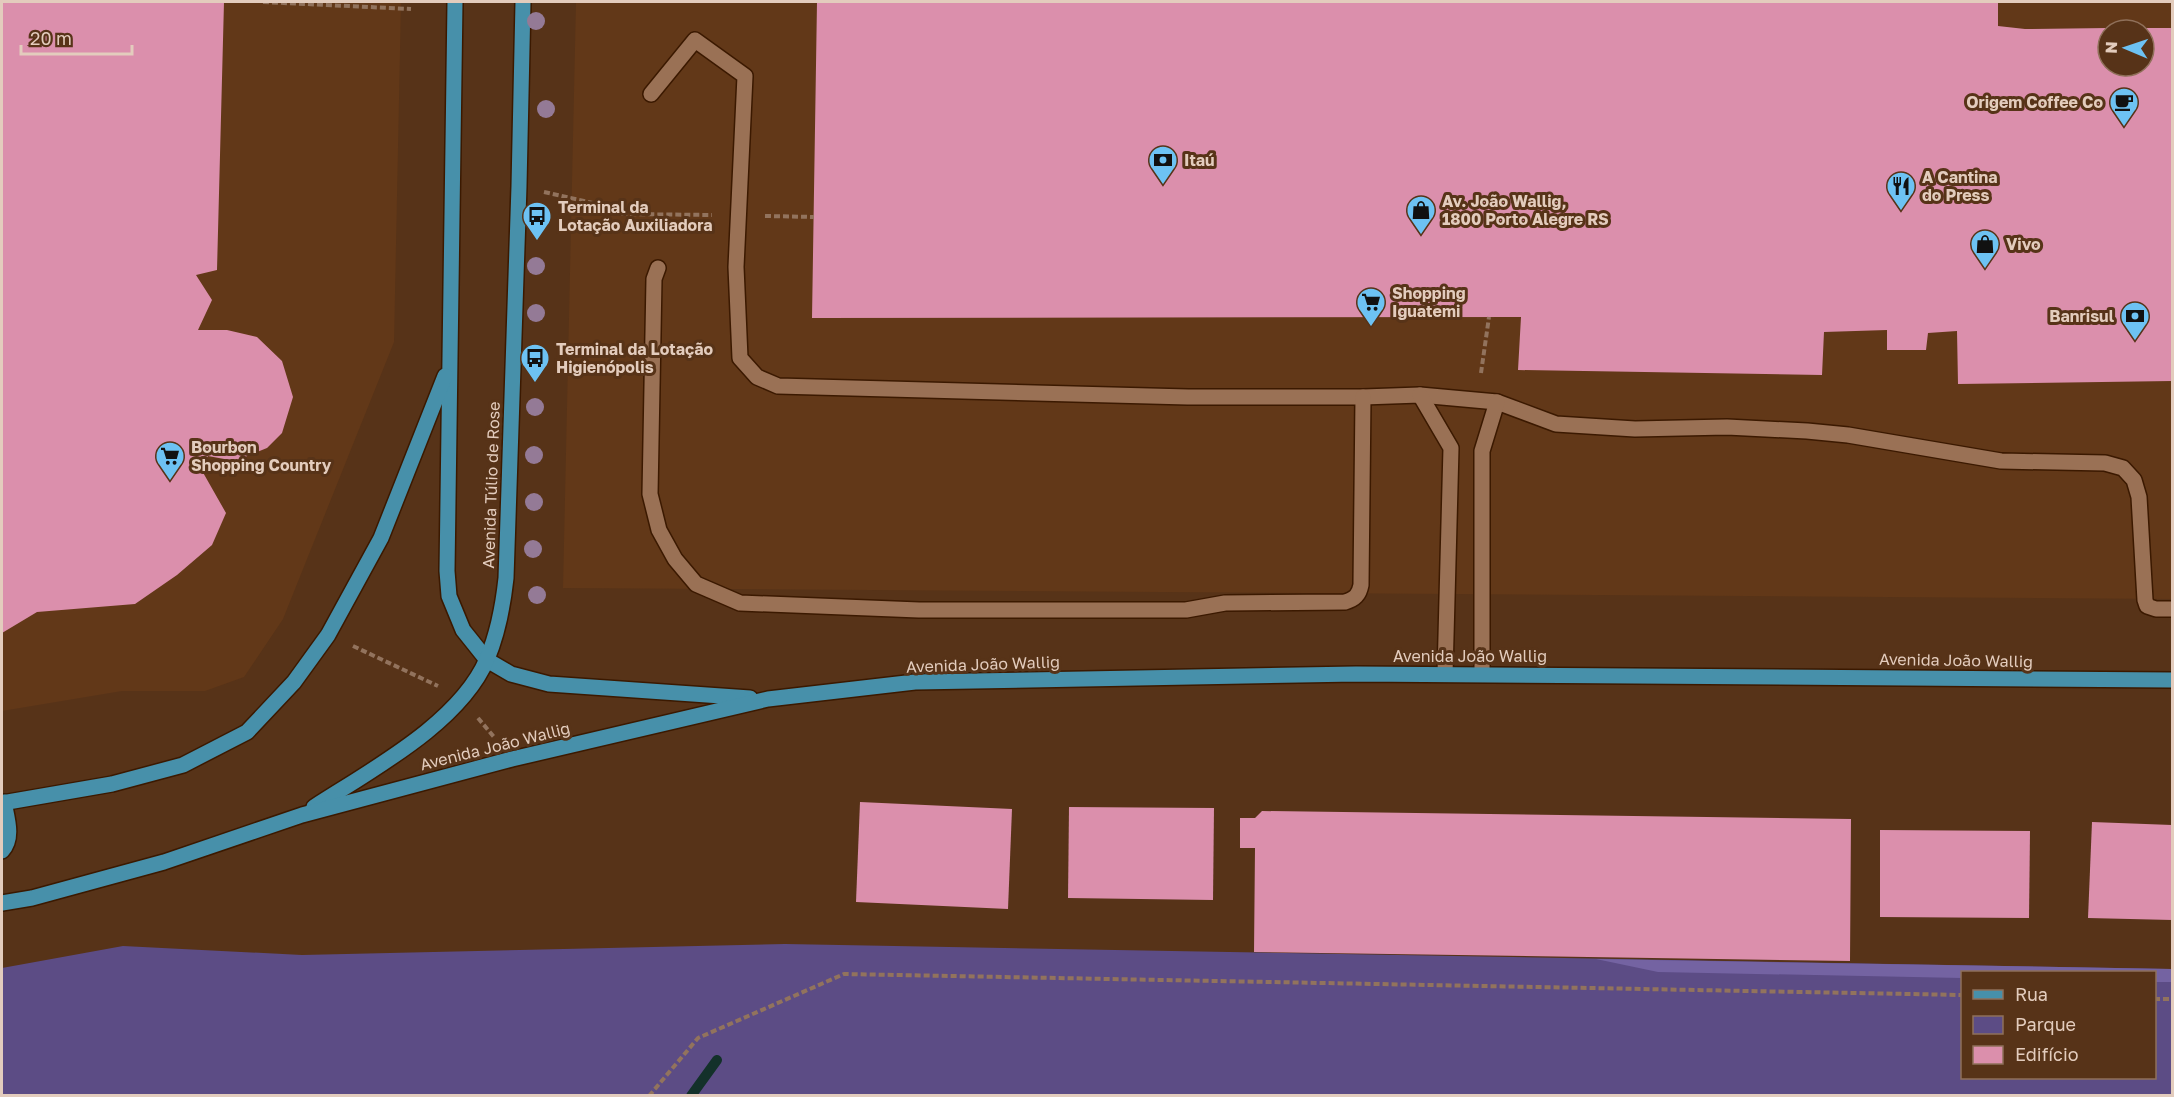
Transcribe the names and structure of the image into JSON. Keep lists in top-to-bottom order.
{
  "streets": {
    "main road": ["Avenida Túlio de Rose", "Avenida João Wallig"]
  },
  "crossings": [
    ["Avenida Túlio de Rose", "Avenida João Wallig"]
  ],
  "places": {
    "cafe": ["Origem Coffee Co"],
    "bank": ["Itaú", "Banrisul"],
    "restaurant": ["A Cantina do Press"],
    "shop": ["Av. João Wallig, 1800 Porto Alegre RS", "Vivo"],
    "bus stop": ["Terminal da Lotação Auxiliadora", "Terminal da Lotação Higienópolis"],
    "supermarket": ["Shopping Iguatemi", "Bourbon Shopping Country"]
  },
  "legend": ["Rua", "Parque", "Edifício"],
  "scale_bar": "20 m",
  "north": "left"
}
